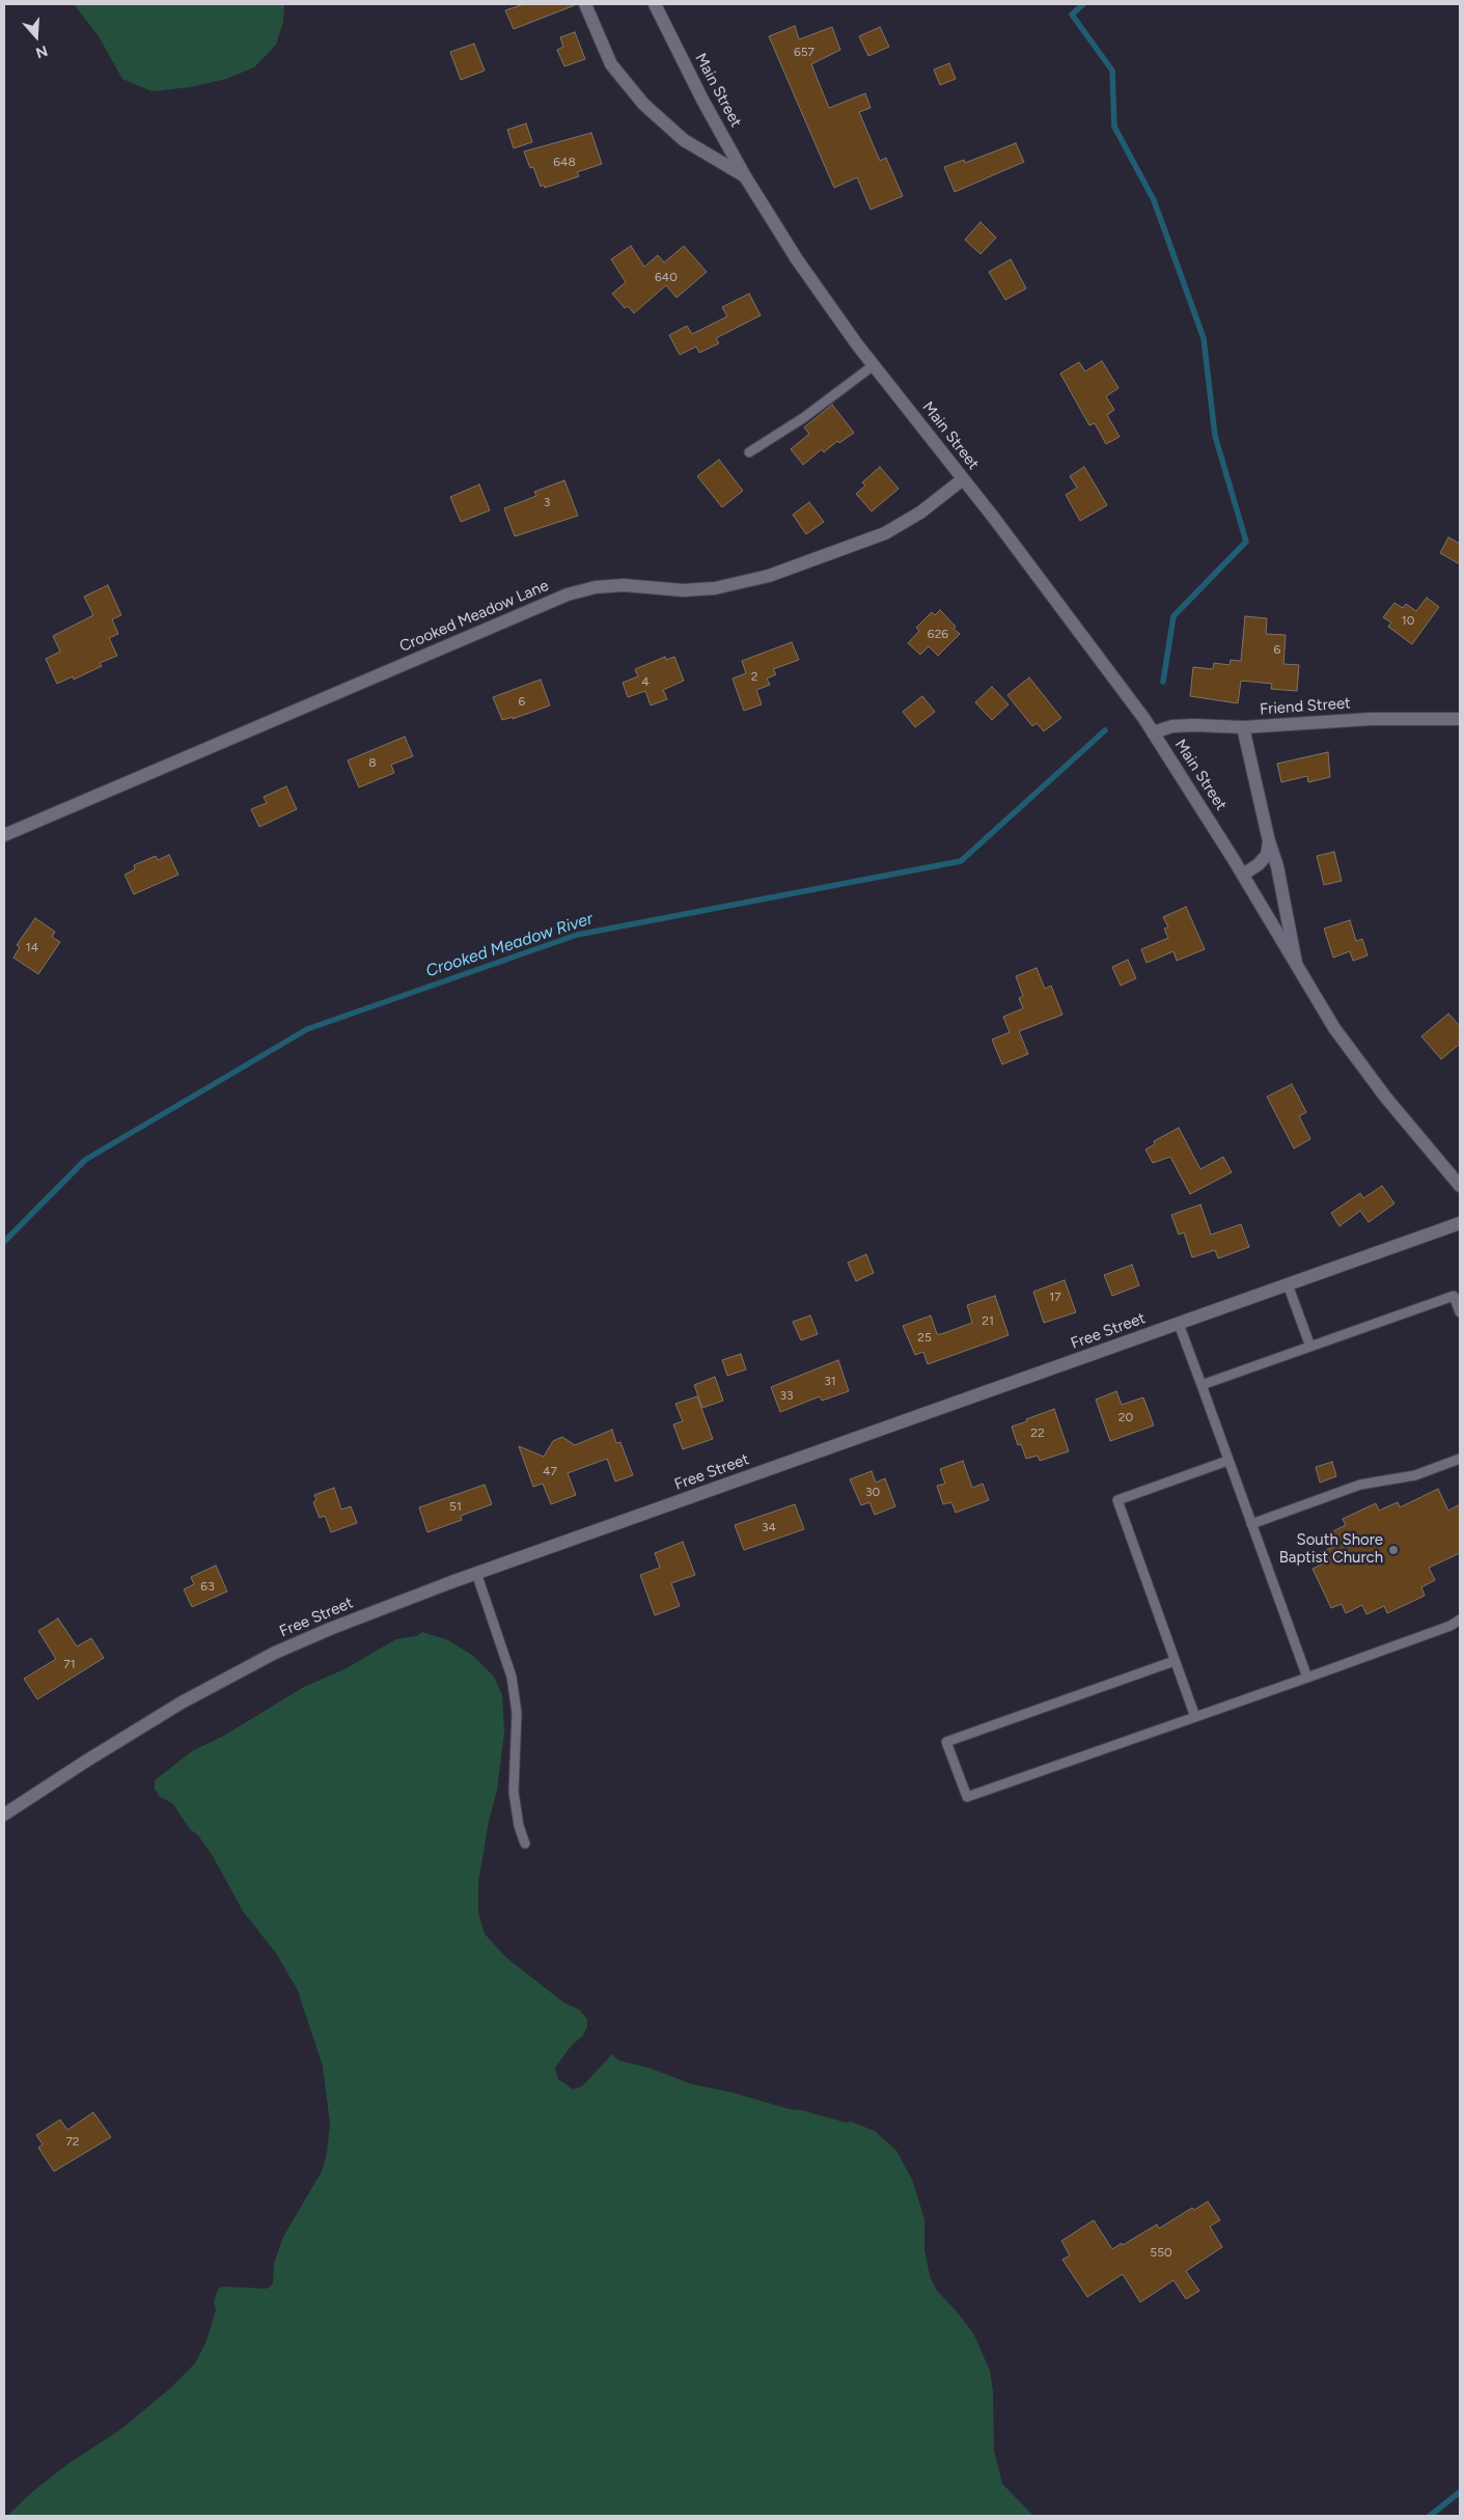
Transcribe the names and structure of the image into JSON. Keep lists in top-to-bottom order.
{
  "streets": {
    "street": [
      "Main Street",
      "Crooked Meadow Lane",
      "Friend Street",
      "Free Street"
    ]
  },
  "crossings": [
    ["Main Street", "Crooked Meadow Lane"],
    ["Main Street", "Friend Street"]
  ],
  "water": ["Crooked Meadow River"],
  "places": ["South Shore Baptist Church"],
  "house_numbers": [
    "657",
    "648",
    "640",
    "3",
    "10",
    "626",
    "6",
    "2",
    "4",
    "6",
    "8",
    "14",
    "17",
    "21",
    "25",
    "31",
    "33",
    "20",
    "22",
    "47",
    "30",
    "51",
    "34",
    "63",
    "71",
    "72",
    "550"
  ],
  "north": "bottom"
}
